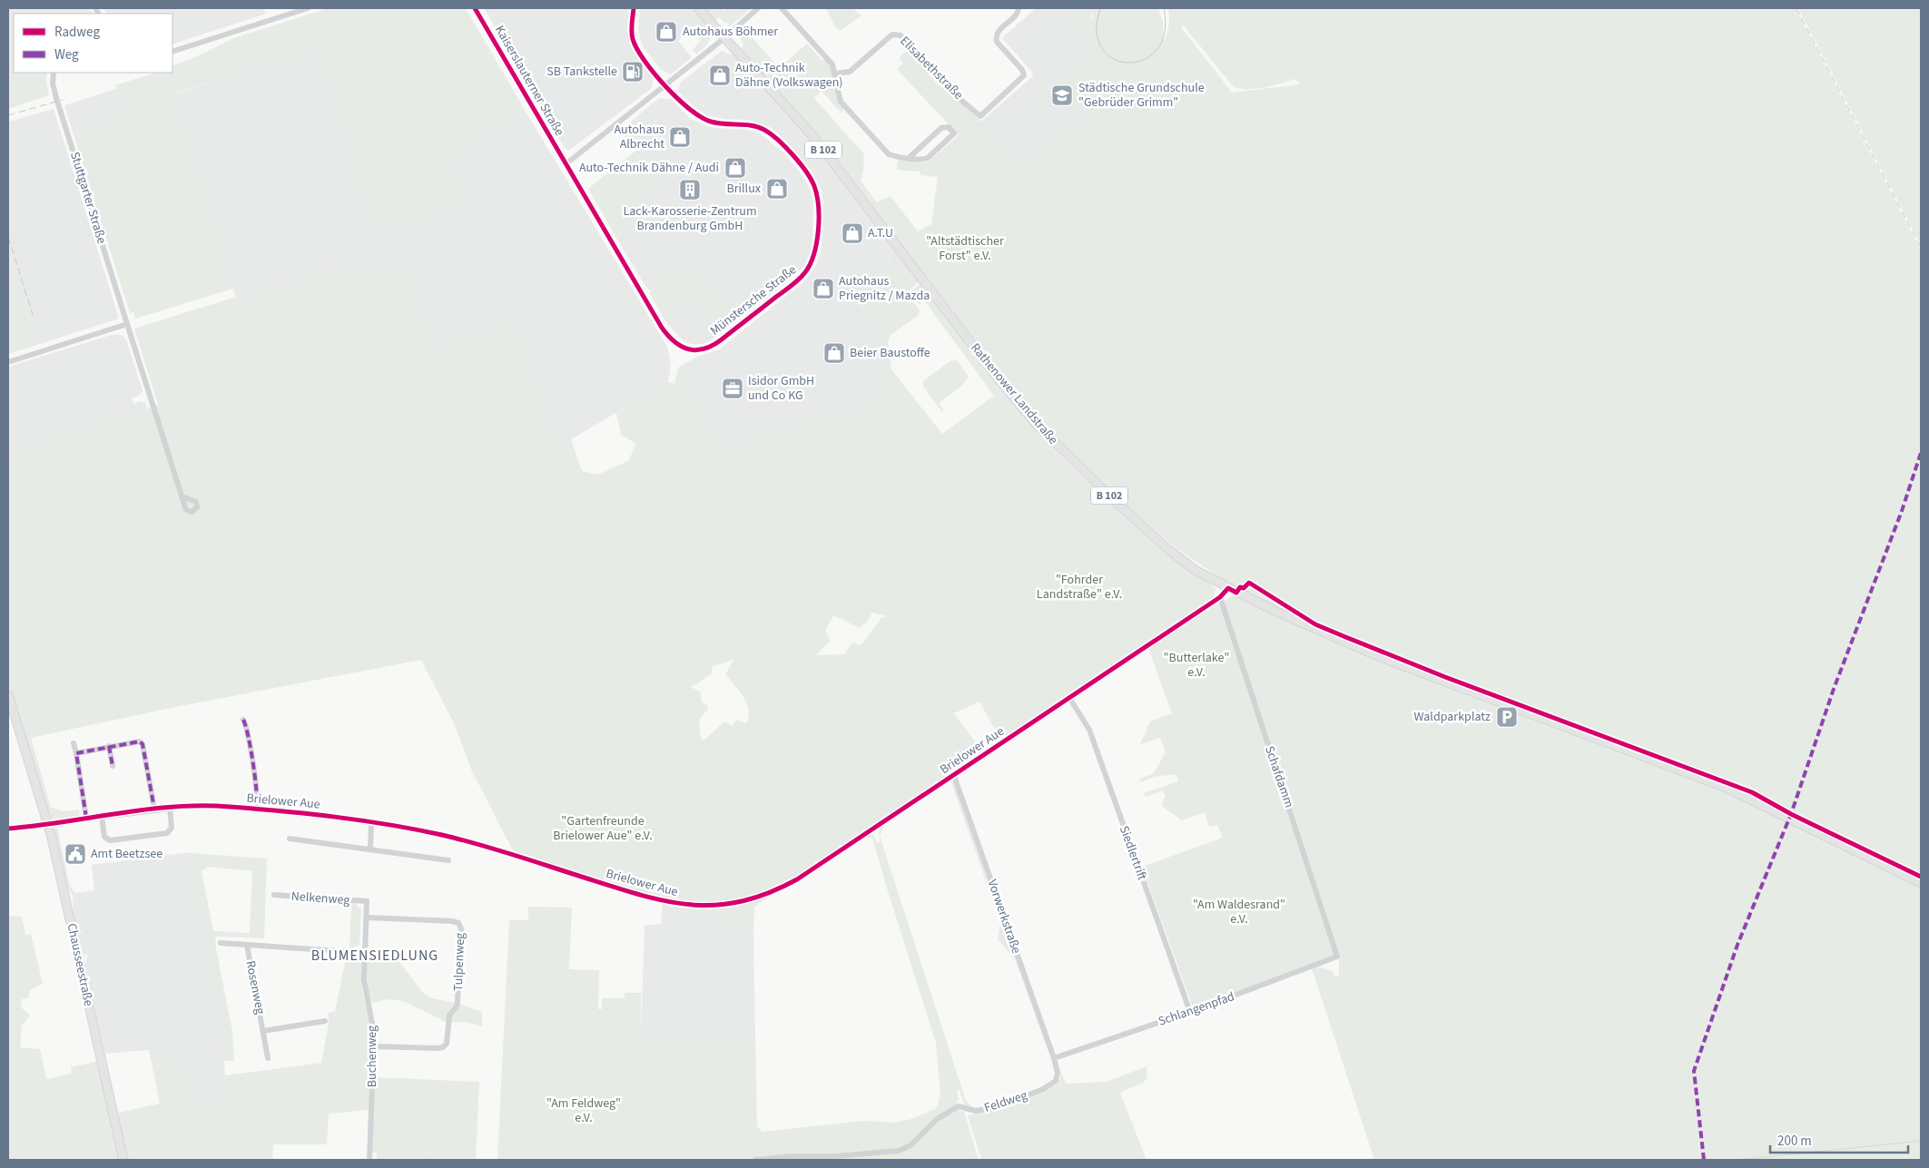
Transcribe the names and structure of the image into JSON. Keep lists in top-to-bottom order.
{
  "streets": {
    "main road": ["B 102", "Rathenower Landstraße", "Chausseestraße"],
    "street": [
      "Elisabethstraße",
      "Kaiserslauterner Straße",
      "Stuttgarter Straße",
      "Münstersche Straße",
      "Brielower Aue",
      "Schafdamm",
      "Siedlertrift",
      "Nelkenweg",
      "Vorwerkstraße",
      "Tulpenweg",
      "Rosenweg",
      "Schlangenpfad",
      "Buchenweg",
      "Feldweg"
    ]
  },
  "crossings": [
    ["Kaiserslauterner Straße", "Münstersche Straße"],
    ["Rathenower Landstraße", "Brielower Aue"],
    ["Brielower Aue", "Schafdamm"],
    ["Brielower Aue", "Siedlertrift"],
    ["Brielower Aue", "Vorwerkstraße"],
    ["Brielower Aue", "Chausseestraße"],
    ["Schafdamm", "Schlangenpfad"],
    ["Siedlertrift", "Schlangenpfad"],
    ["Nelkenweg", "Buchenweg"],
    ["Vorwerkstraße", "Schlangenpfad"],
    ["Vorwerkstraße", "Feldweg"],
    ["Tulpenweg", "Buchenweg"],
    ["Schlangenpfad", "Feldweg"]
  ],
  "districts": ["BLUMENSIEDLUNG"],
  "parks": [
    "\"Altstädtischer Forst\" e.V.",
    "\"Fohrder Landstraße\" e.V.",
    "\"Butterlake\" e.V.",
    "\"Gartenfreunde Brielower Aue\" e.V.",
    "\"Am Waldesrand\" e.V.",
    "\"Am Feldweg\" e.V."
  ],
  "places": {
    "shop": [
      "Autohaus Böhmer",
      "Auto-Technik Dähne (Volkswagen)",
      "Autohaus Albrecht",
      "Auto-Technik Dähne / Audi",
      "Brillux",
      "A.T.U",
      "Autohaus Priegnitz / Mazda",
      "Beier Baustoffe"
    ],
    "fuel station": ["SB Tankstelle"],
    "school or university": ["Städtische Grundschule \"Gebrüder Grimm\""],
    "building": ["Lack-Karosserie-Zentrum Brandenburg GmbH"],
    "office": ["Isidor GmbH und Co KG"],
    "parking": ["Waldparkplatz"],
    "public building": ["Amt Beetzsee"]
  },
  "legend": ["Radweg", "Weg"],
  "scale_bar": "200 m"
}
